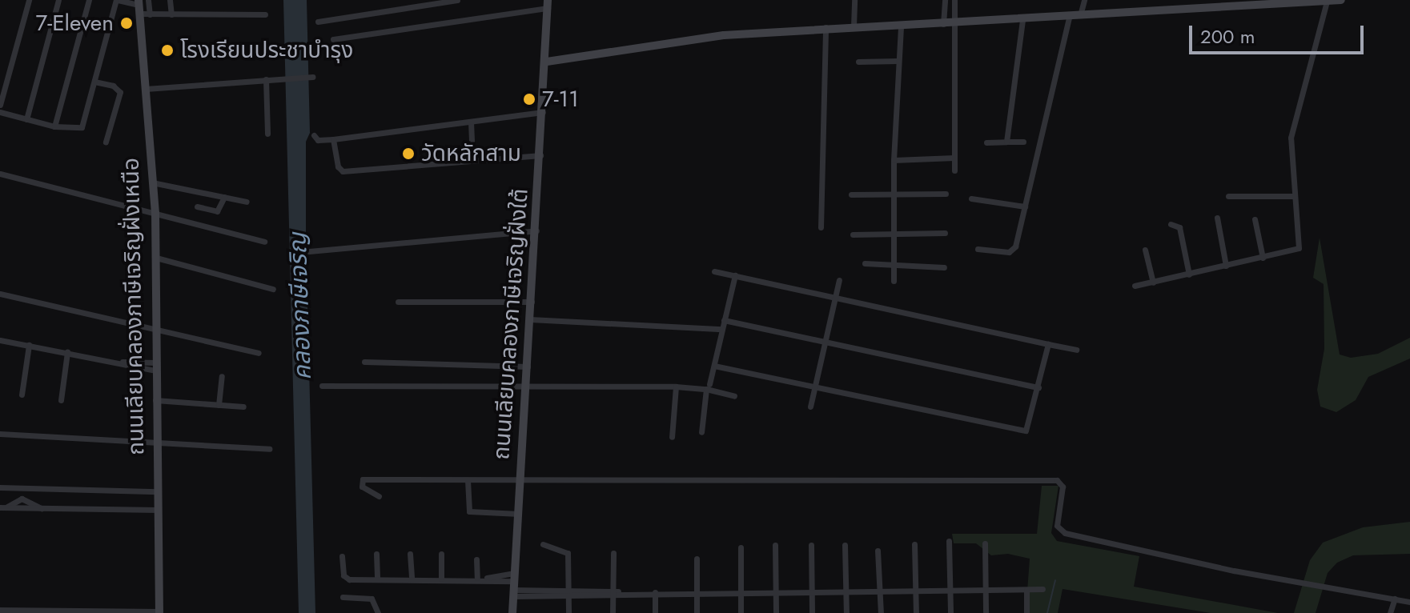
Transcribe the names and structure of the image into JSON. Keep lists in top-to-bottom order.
{
  "streets": {
    "street": ["ถนนเลียบคลองภาษีเจริญฝั่งเหนือ", "ถนนเลียบคลองภาษีเจริญฝั่งใต้"]
  },
  "water": ["คลองภาษีเจริญ"],
  "places": [
    "7-Eleven",
    "โรงเรียนประชาบำรุง",
    "7-11",
    "วัดหลักสาม"
  ],
  "scale_bar": "200 m"
}
